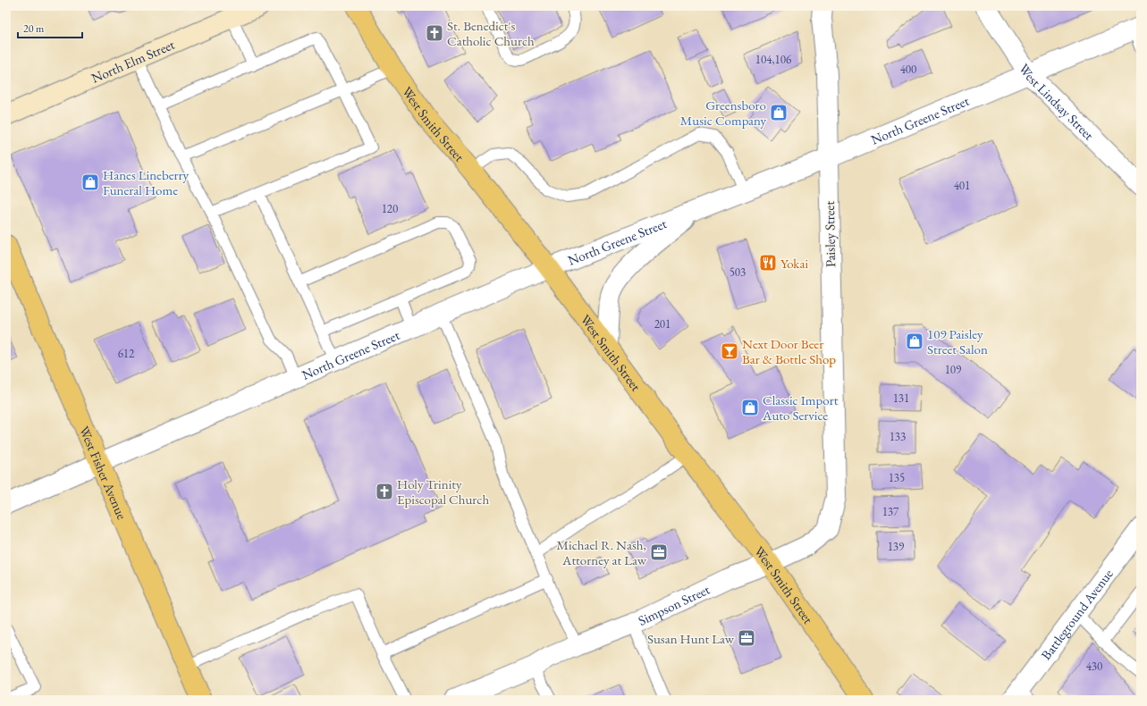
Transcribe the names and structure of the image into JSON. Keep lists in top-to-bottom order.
{
  "streets": {
    "main road": ["North Elm Street", "West Smith Street", "West Fisher Avenue"],
    "street": [
      "West Lindsay Street",
      "North Greene Street",
      "Paisley Street",
      "Simpson Street",
      "Battleground Avenue"
    ]
  },
  "crossings": [
    ["West Lindsay Street", "North Greene Street"],
    ["North Greene Street", "West Smith Street"],
    ["North Greene Street", "Paisley Street"],
    ["North Greene Street", "West Fisher Avenue"],
    ["West Smith Street", "Simpson Street"],
    ["Paisley Street", "Simpson Street"]
  ],
  "places": {
    "church": ["St. Benedict's Catholic Church", "Holy Trinity Episcopal Church"],
    "shop": [
      "Greensboro Music Company",
      "Hanes Lineberry Funeral Home",
      "109 Paisley Street Salon",
      "Classic Import Auto Service"
    ],
    "restaurant": ["Yokai"],
    "bar": ["Next Door Beer Bar & Bottle Shop"],
    "office": ["Michael R. Nash, Attorney at Law", "Susan Hunt Law"]
  },
  "house_numbers": [
    "104,106",
    "400",
    "401",
    "120",
    "503",
    "201",
    "612",
    "109",
    "131",
    "133",
    "135",
    "137",
    "139",
    "430"
  ],
  "scale_bar": "20 m"
}
